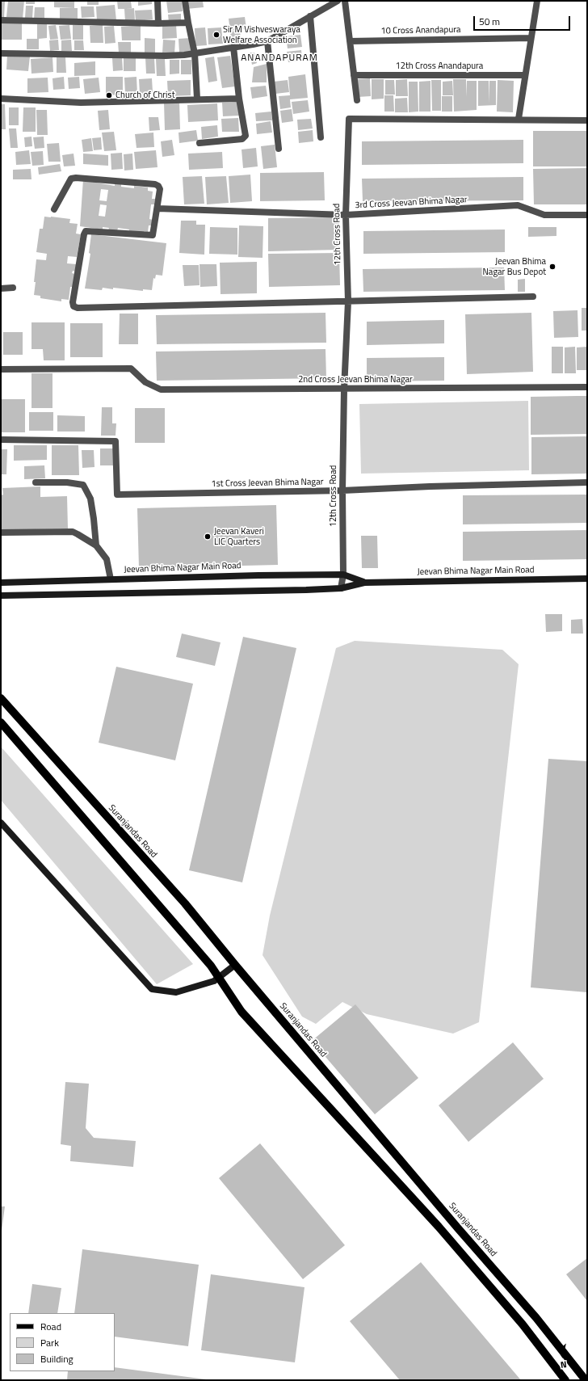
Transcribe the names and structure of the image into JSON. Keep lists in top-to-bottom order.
{
  "streets": {
    "main road": ["Jeevan Bhima Nagar Main Road", "Suranjandas Road"],
    "street": [
      "10 Cross Anandapura",
      "12th Cross Anandapura",
      "3rd Cross Jeevan Bhima Nagar",
      "12th Cross Road",
      "2nd Cross Jeevan Bhima Nagar",
      "1st Cross Jeevan Bhima Nagar"
    ]
  },
  "crossings": [
    ["3rd Cross Jeevan Bhima Nagar", "12th Cross Road"],
    ["12th Cross Road", "2nd Cross Jeevan Bhima Nagar"],
    ["12th Cross Road", "1st Cross Jeevan Bhima Nagar"],
    ["12th Cross Road", "Jeevan Bhima Nagar Main Road"]
  ],
  "districts": ["ANANDAPURAM"],
  "places": [
    "Sir M Vishveswaraya Welfare Association",
    "Church of Christ",
    "Jeevan Bhima Nagar Bus Depot",
    "Jeevan Kaveri LIC Quarters"
  ],
  "legend": ["Road", "Park", "Building"],
  "scale_bar": "50 m",
  "north": "bottom"
}
